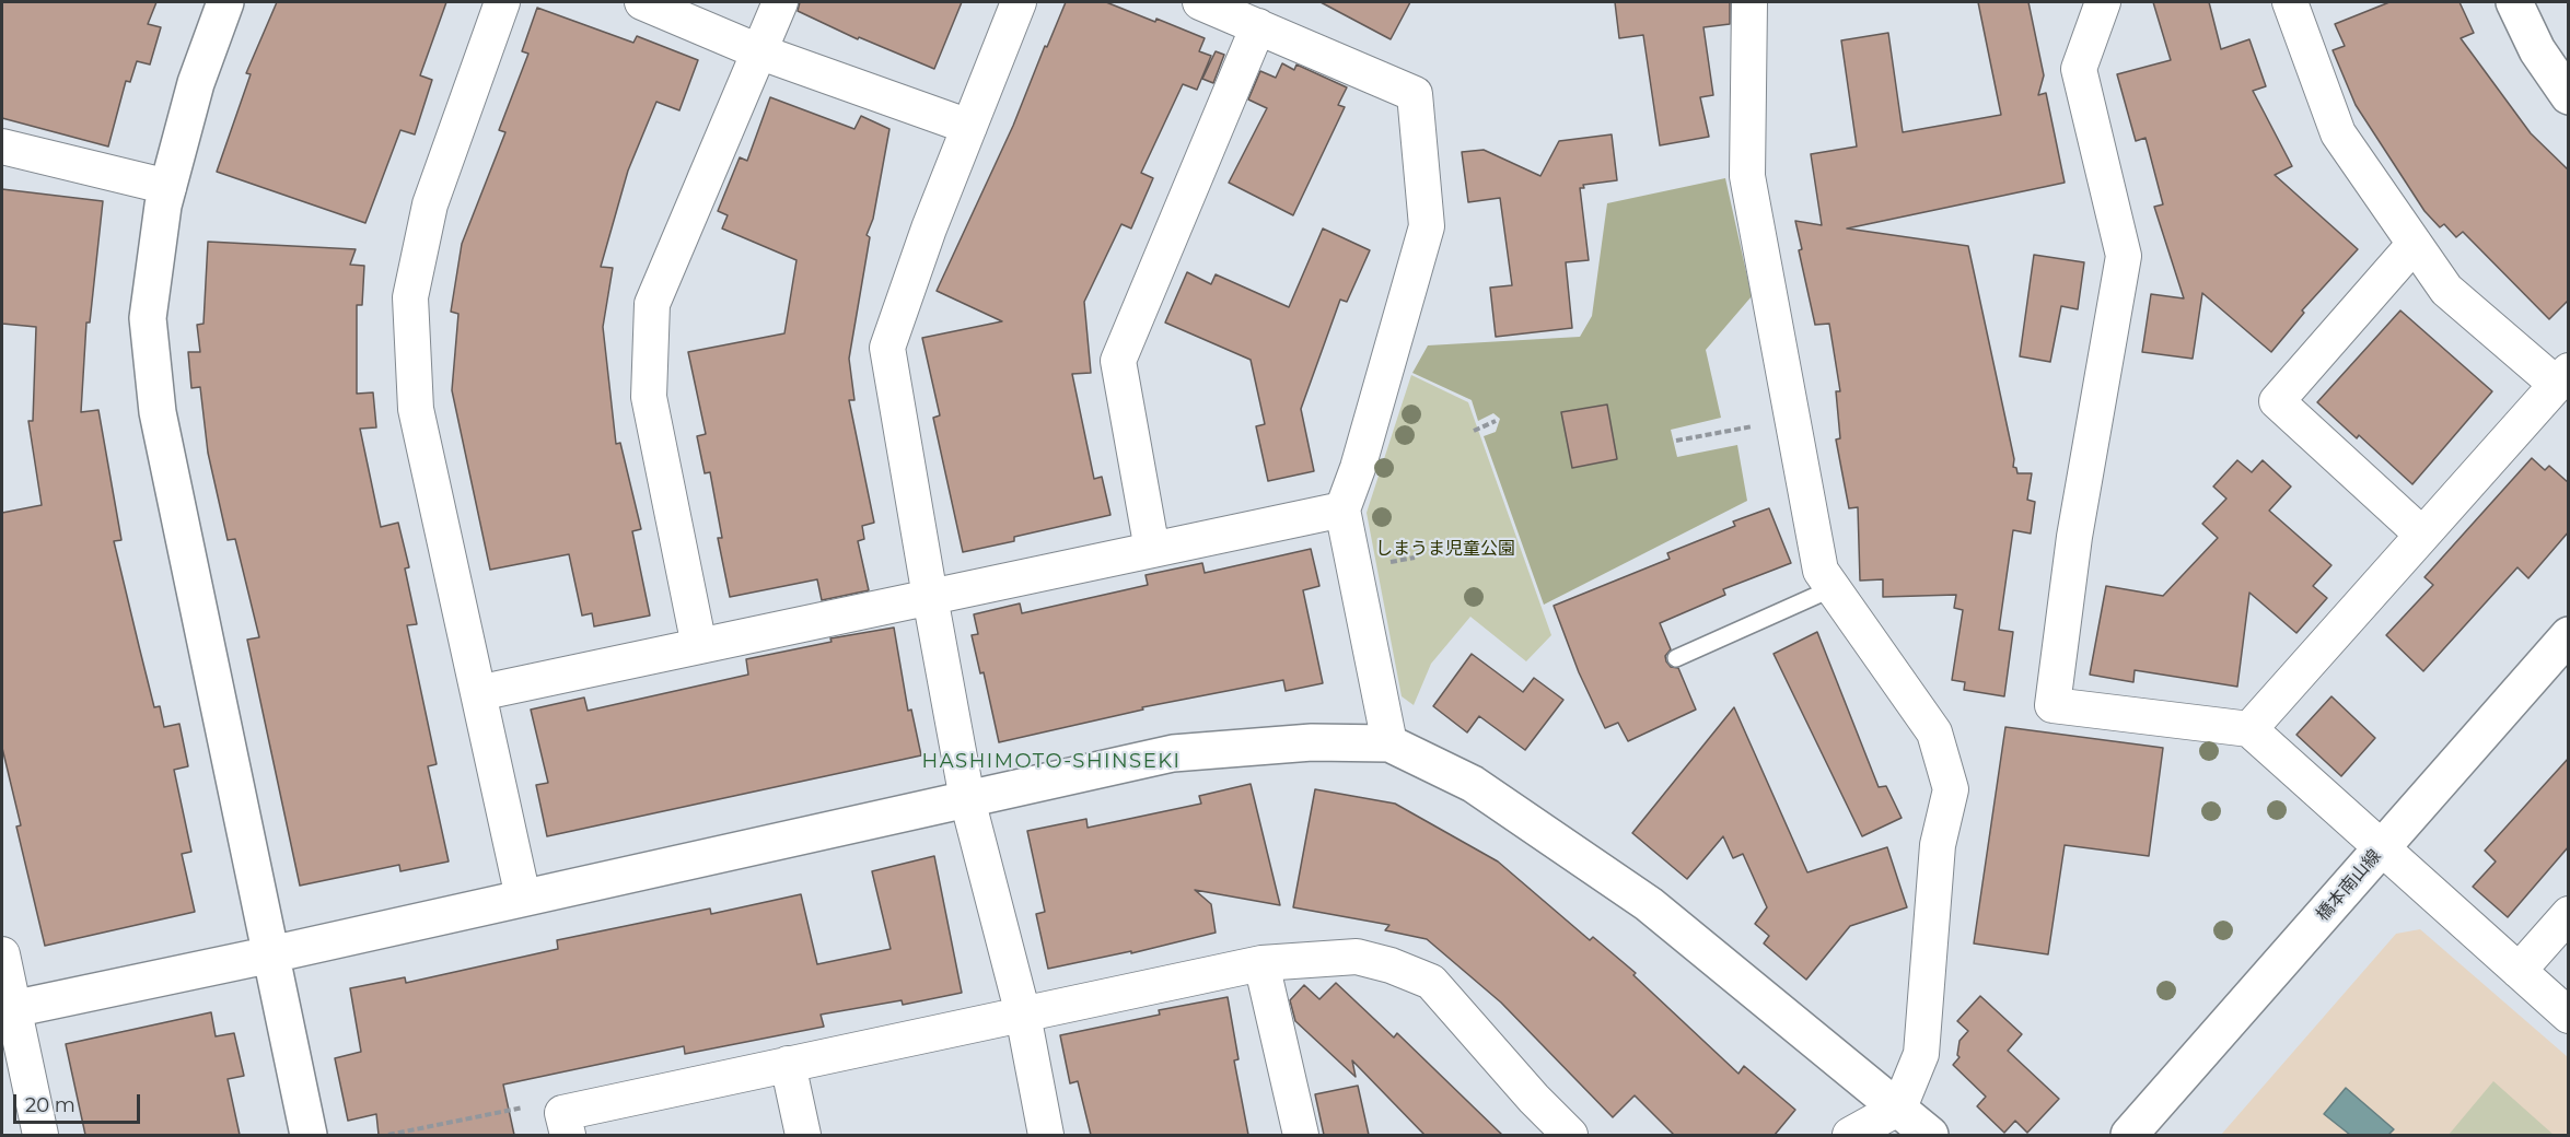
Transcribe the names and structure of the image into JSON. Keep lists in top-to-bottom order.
{
  "streets": {
    "street": ["橋本南山線"]
  },
  "districts": ["HASHIMOTO-SHINSEKI"],
  "parks": ["しまうま児童公園"],
  "scale_bar": "20 m"
}
